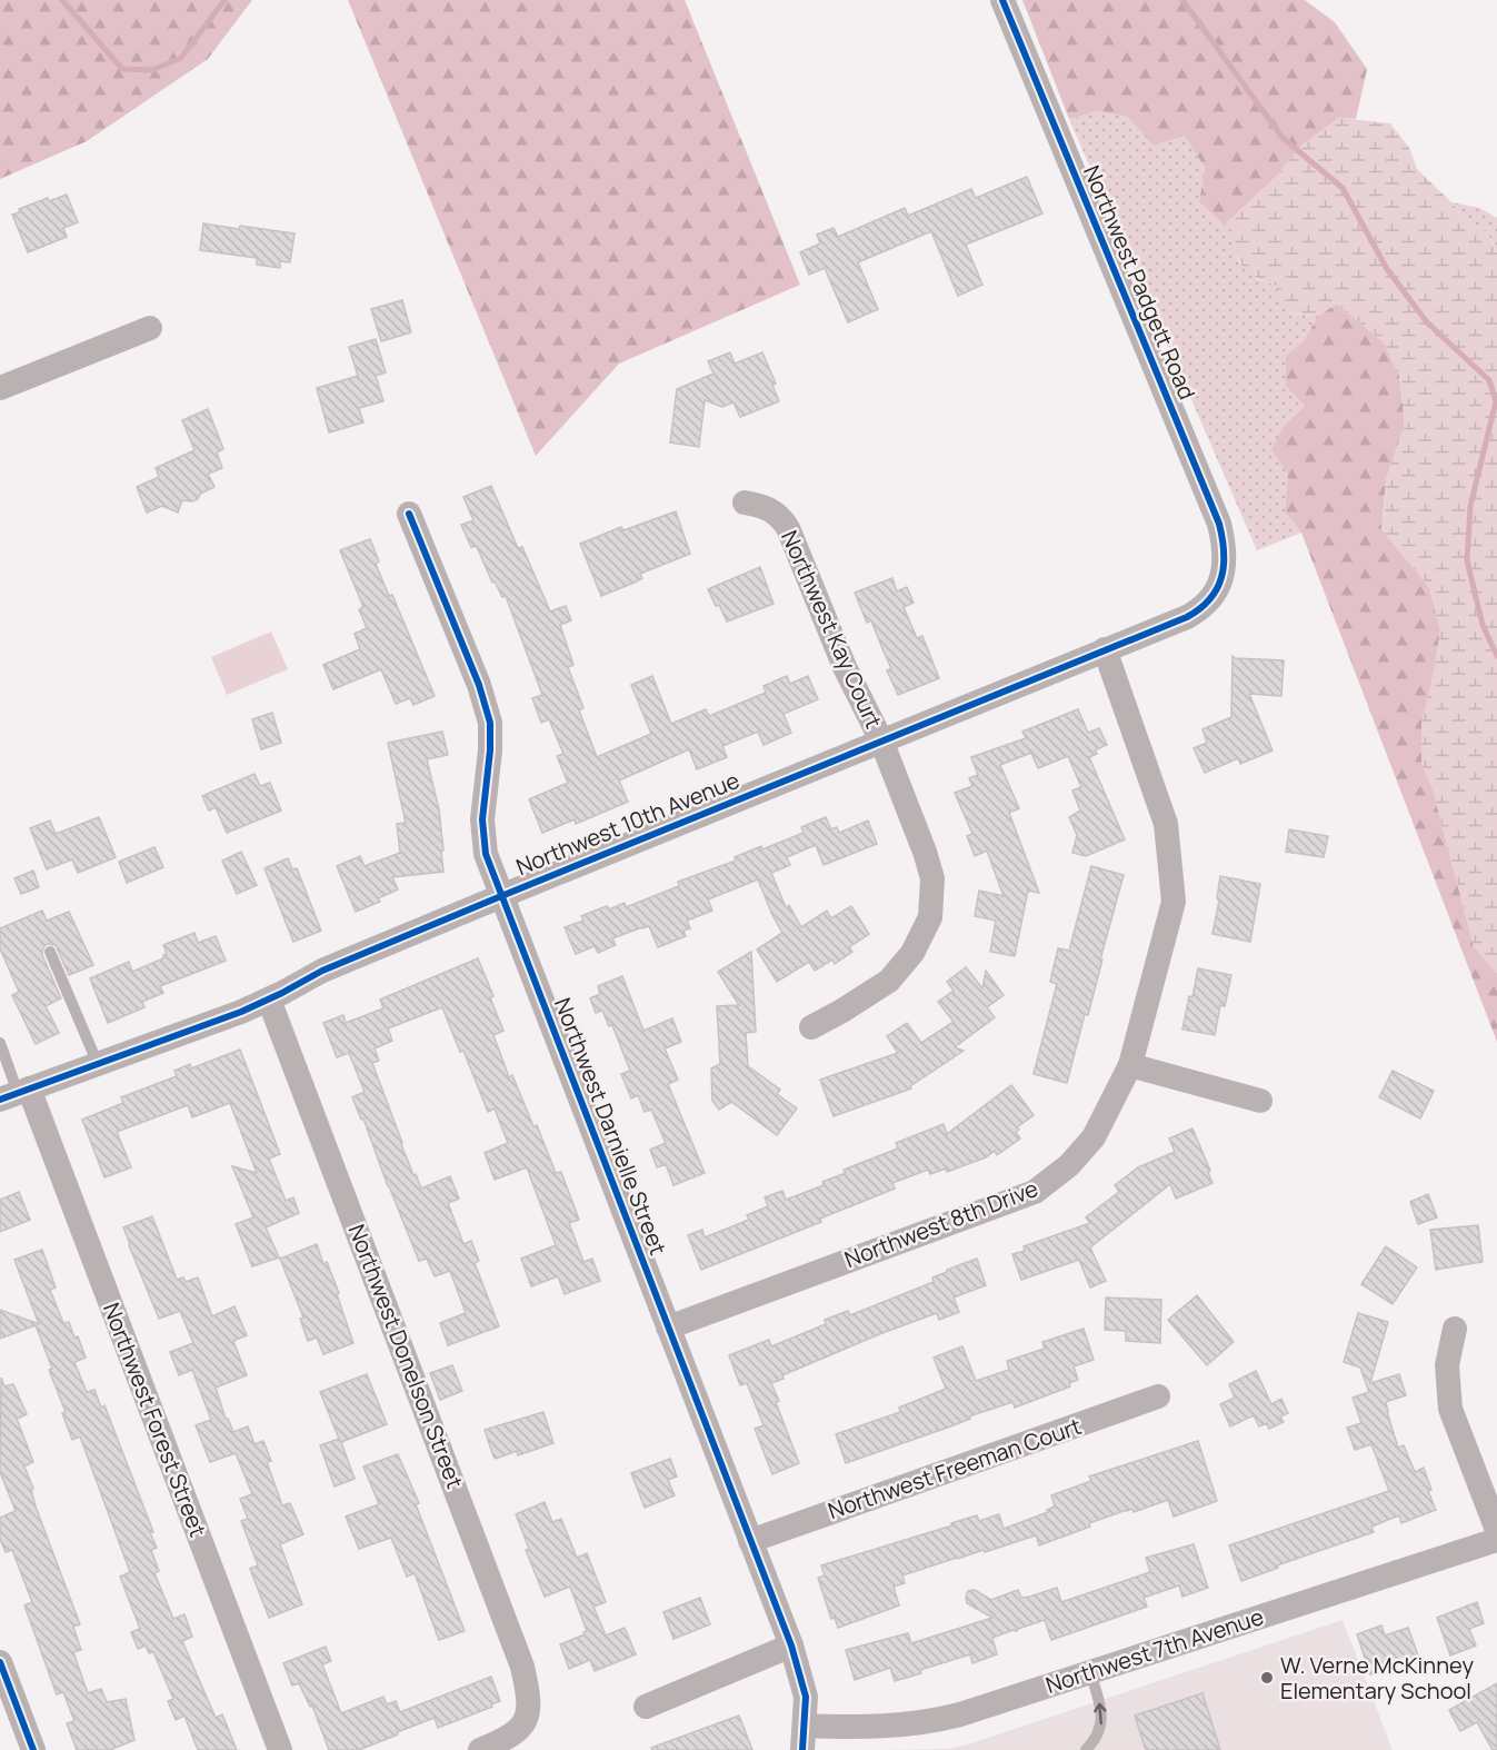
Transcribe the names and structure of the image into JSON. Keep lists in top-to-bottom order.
{
  "streets": {
    "street": [
      "Northwest Padgett Road",
      "Northwest Kay Court",
      "Northwest 10th Avenue",
      "Northwest Darnielle Street",
      "Northwest 8th Drive",
      "Northwest Donelson Street",
      "Northwest Forest Street",
      "Northwest Freeman Court",
      "Northwest 7th Avenue"
    ]
  },
  "crossings": [
    ["Northwest Padgett Road", "Northwest 10th Avenue"],
    ["Northwest Kay Court", "Northwest 10th Avenue"],
    ["Northwest 10th Avenue", "Northwest Darnielle Street"],
    ["Northwest 10th Avenue", "Northwest 8th Drive"],
    ["Northwest 10th Avenue", "Northwest Donelson Street"],
    ["Northwest 10th Avenue", "Northwest Forest Street"],
    ["Northwest Darnielle Street", "Northwest 8th Drive"],
    ["Northwest Darnielle Street", "Northwest Freeman Court"],
    ["Northwest Darnielle Street", "Northwest 7th Avenue"]
  ],
  "places": ["W. Verne McKinney Elementary School"]
}
